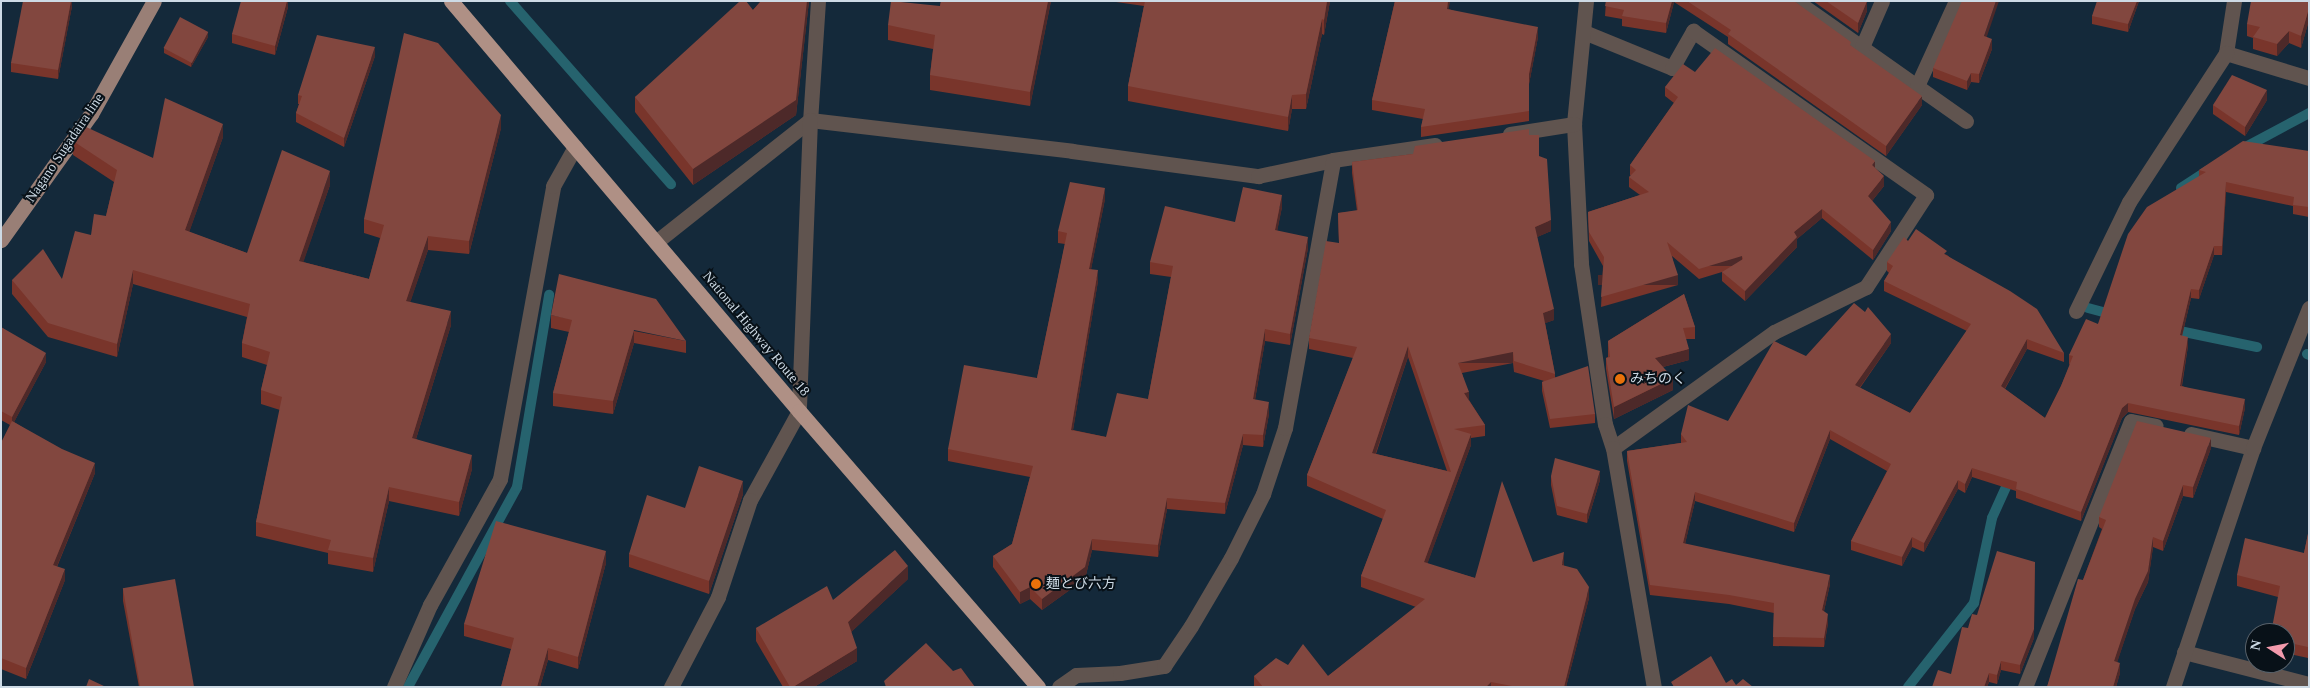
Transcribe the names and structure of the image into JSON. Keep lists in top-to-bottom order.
{
  "streets": {
    "highway": ["National Highway Route 18"],
    "main road": ["Nagano Sugadaira line"]
  },
  "places": ["みちのく", "麺とび六方"],
  "north": "left"
}
